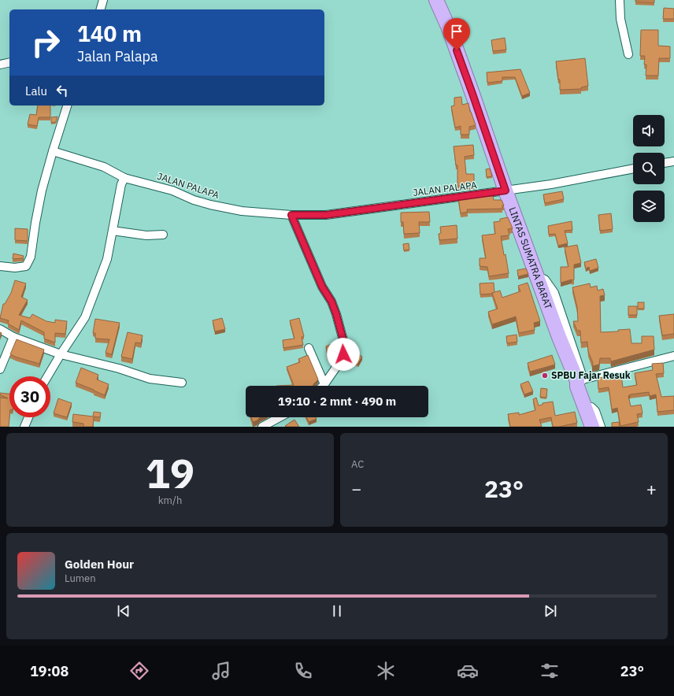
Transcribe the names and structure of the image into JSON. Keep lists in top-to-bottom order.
{
  "streets": {
    "highway": ["LINTAS SUMATRA BARAT"],
    "street": ["JALAN PALAPA"]
  },
  "crossings": [
    ["JALAN PALAPA", "LINTAS SUMATRA BARAT"]
  ],
  "places": ["SPBU Fajar Resuk"],
  "page": {
    "turn": ["140 m", "Jalan Palapa"],
    "then": "Lalu",
    "limit": "30",
    "trip": "19:10 · 2 mnt · 490 m",
    "tile": [
      ["19", "km/h"],
      "AC"
    ],
    "heat": ["−", "23°", "+"],
    "song": ["Golden Hour", "Lumen"],
    "tabs": ["19:08", "23°"]
  }
}
